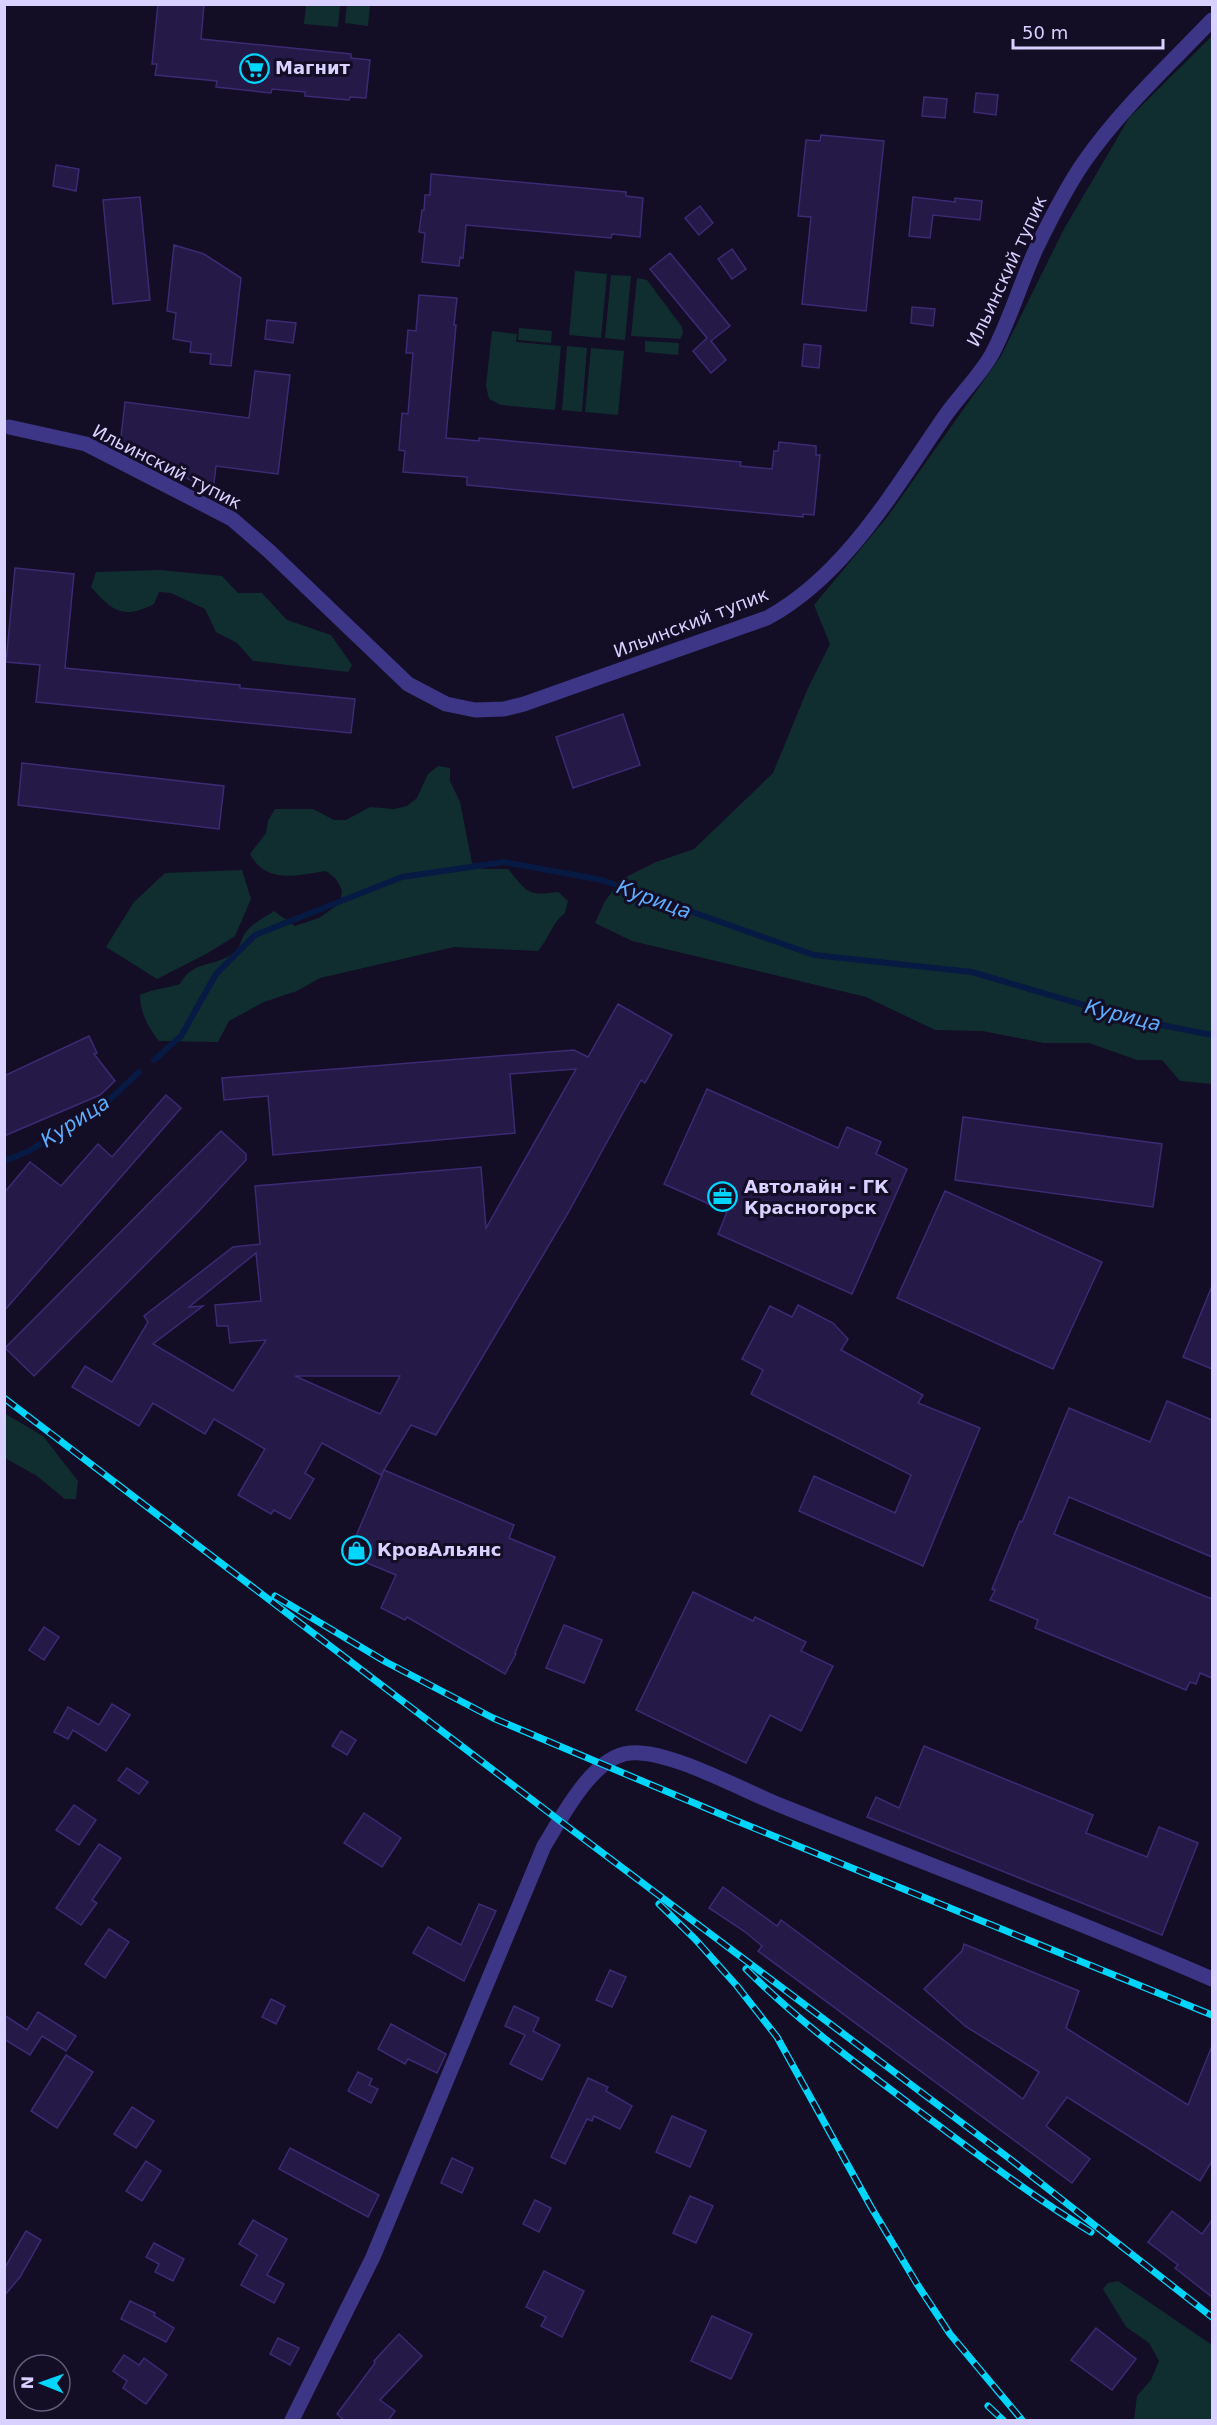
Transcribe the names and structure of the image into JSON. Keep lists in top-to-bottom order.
{
  "streets": {
    "street": ["Ильинский тупик"]
  },
  "water": ["Курица"],
  "places": {
    "supermarket": ["Магнит"],
    "office": ["Автолайн - ГК Красногорск"],
    "shop": ["КровАльянс"]
  },
  "scale_bar": "50 m",
  "north": "left"
}
